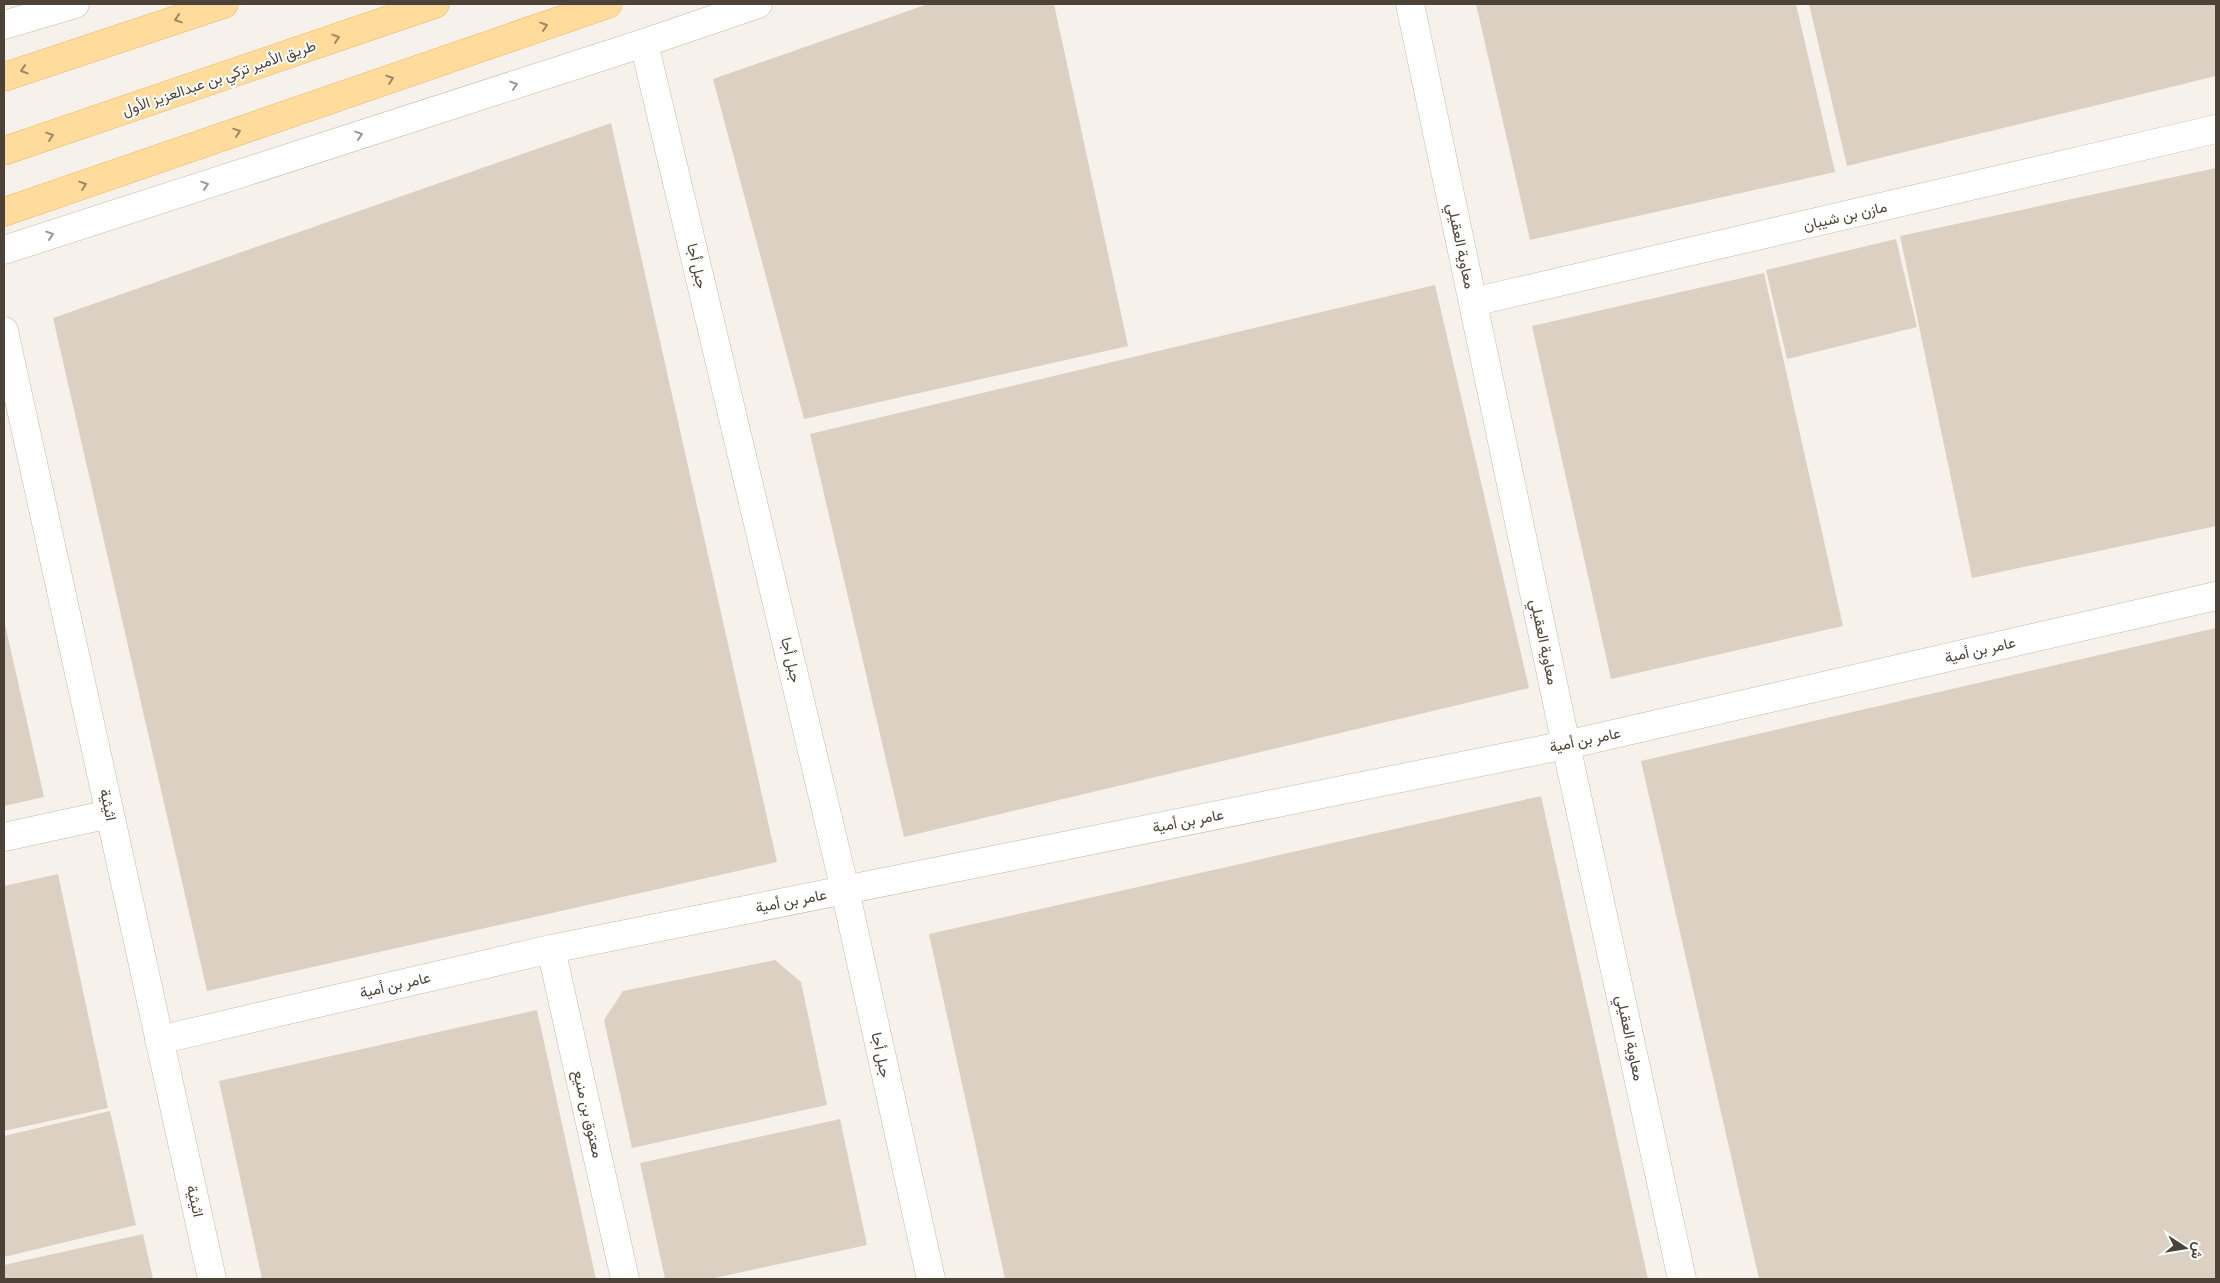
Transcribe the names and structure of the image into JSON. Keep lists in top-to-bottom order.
{
  "streets": {
    "main road": ["طريق الأمير تركي بن عبدالعزيز الأول"],
    "street": [
      "مازن بن شيبان",
      "معاوية العقيلي",
      "جبل أجا",
      "عامر بن أمية",
      "اثيثية",
      "معتوق بن منيع"
    ]
  },
  "crossings": [
    ["مازن بن شيبان", "معاوية العقيلي"],
    ["معاوية العقيلي", "عامر بن أمية"],
    ["جبل أجا", "عامر بن أمية"],
    ["عامر بن أمية", "اثيثية"],
    ["عامر بن أمية", "معتوق بن منيع"]
  ],
  "north": "right"
}
